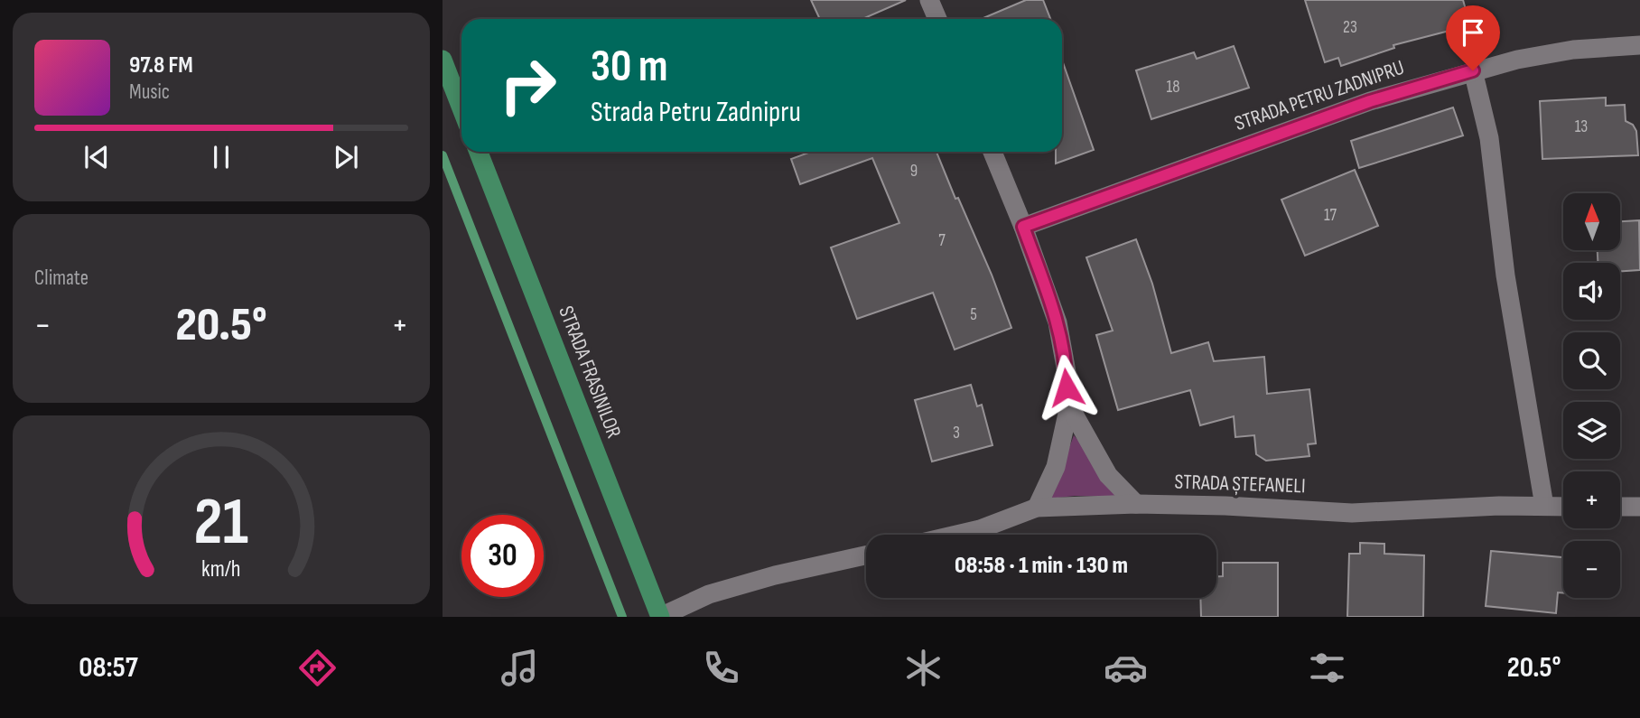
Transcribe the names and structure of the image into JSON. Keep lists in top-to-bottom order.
{
  "streets": {
    "main road": ["STRADA FRASINILOR"],
    "street": ["STRADA PETRU ZADNIPRU", "STRADA ȘTEFANELI"]
  },
  "house_numbers": [
    "23",
    "18",
    "13",
    "9",
    "17",
    "7",
    "5",
    "3"
  ],
  "north": "top",
  "page": {
    "turn": ["30 m", "Strada Petru Zadnipru"],
    "song": ["97.8 FM", "Music"],
    "map_buttons": ["+", "−"],
    "tile": "Climate",
    "heat": ["−", "20.5°", "+"],
    "limit": "30",
    "trip": "08:58 · 1 min · 130 m",
    "tabs": ["08:57", "20.5°"],
    "gauge": ["21", "km/h"]
  }
}
